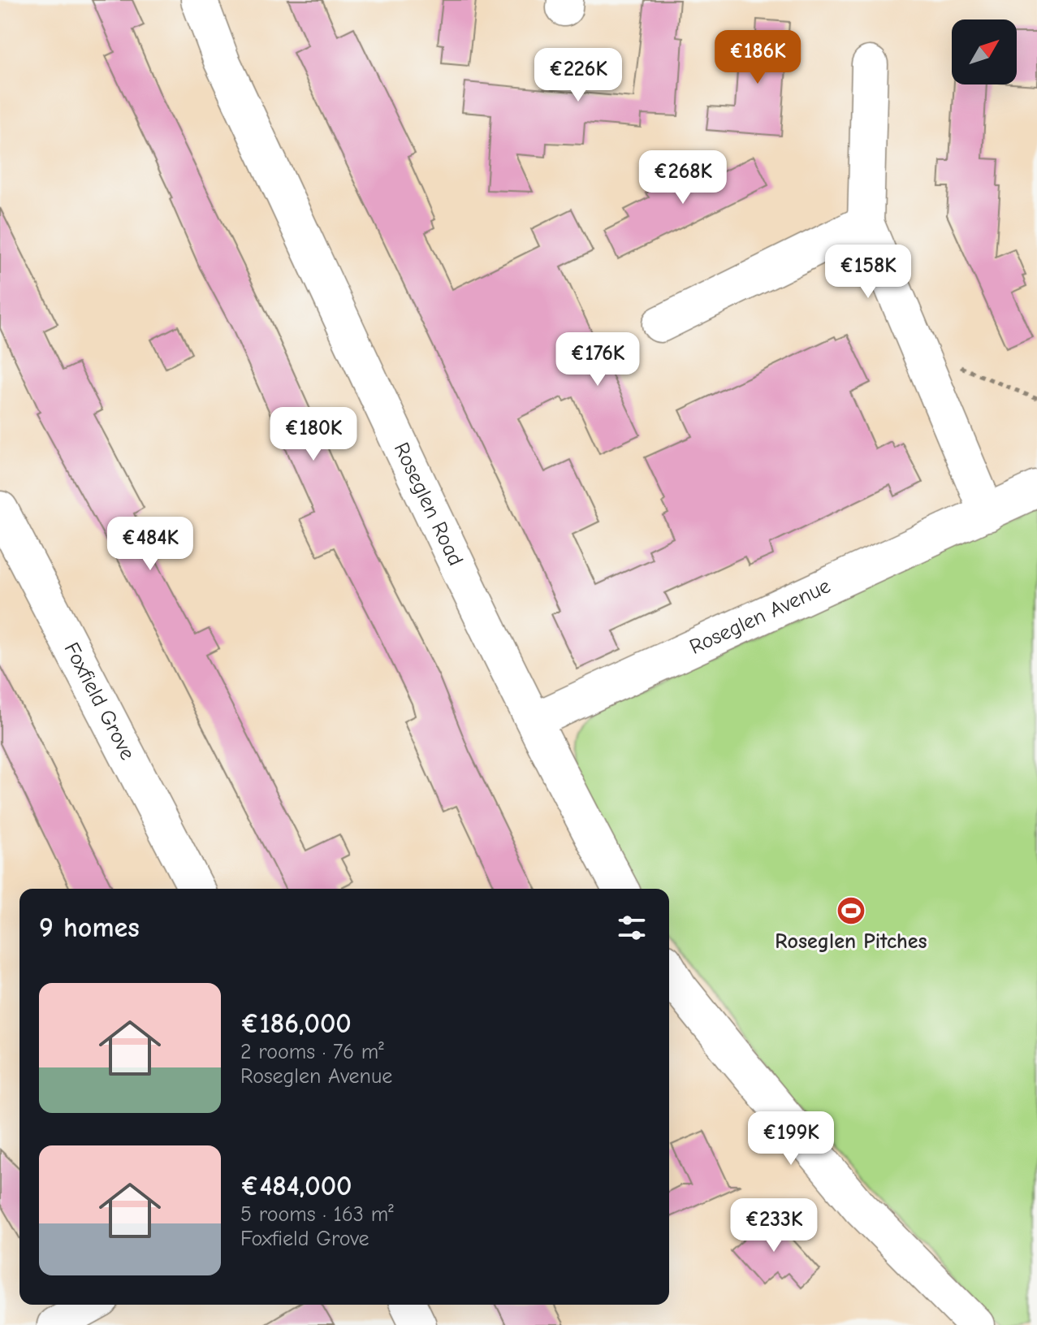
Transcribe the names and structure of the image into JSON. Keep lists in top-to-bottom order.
{
  "streets": {
    "street": ["Roseglen Road", "Roseglen Avenue", "Foxfield Grove"]
  },
  "crossings": [
    ["Roseglen Road", "Roseglen Avenue"]
  ],
  "places": {
    "sports": ["Roseglen Pitches"]
  },
  "north": "top right",
  "page": {
    "price": [
      "€186K",
      "€226K",
      "€268K",
      "€158K",
      "€176K",
      "€180K",
      "€484K",
      "€199K",
      "€233K"
    ],
    "heading": "9 homes",
    "list": [
      {
        "name": "€186,000",
        "note": "2 rooms · 76 m² · Roseglen Avenue"
      },
      {
        "name": "€484,000",
        "note": "5 rooms · 163 m² · Foxfield Grove"
      }
    ]
  }
}
